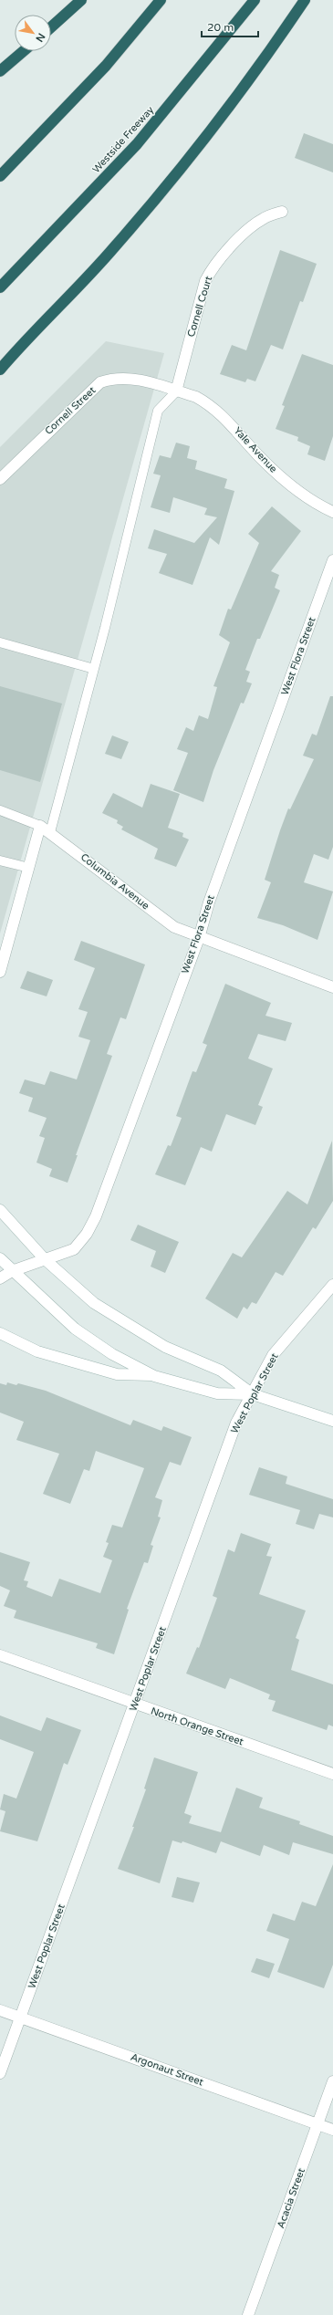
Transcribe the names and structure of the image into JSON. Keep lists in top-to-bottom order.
{
  "streets": {
    "highway": ["Westside Freeway"],
    "street": [
      "Cornell Court",
      "Cornell Street",
      "Yale Avenue",
      "West Flora Street",
      "Columbia Avenue",
      "West Poplar Street",
      "North Orange Street",
      "Argonaut Street",
      "Acacia Street"
    ]
  },
  "crossings": [
    ["Cornell Court", "Cornell Street"],
    ["Cornell Court", "Yale Avenue"],
    ["Cornell Street", "Yale Avenue"],
    ["West Flora Street", "Columbia Avenue"],
    ["West Poplar Street", "North Orange Street"],
    ["West Poplar Street", "Argonaut Street"],
    ["Argonaut Street", "Acacia Street"]
  ],
  "scale_bar": "20 m",
  "north": "bottom right"
}
